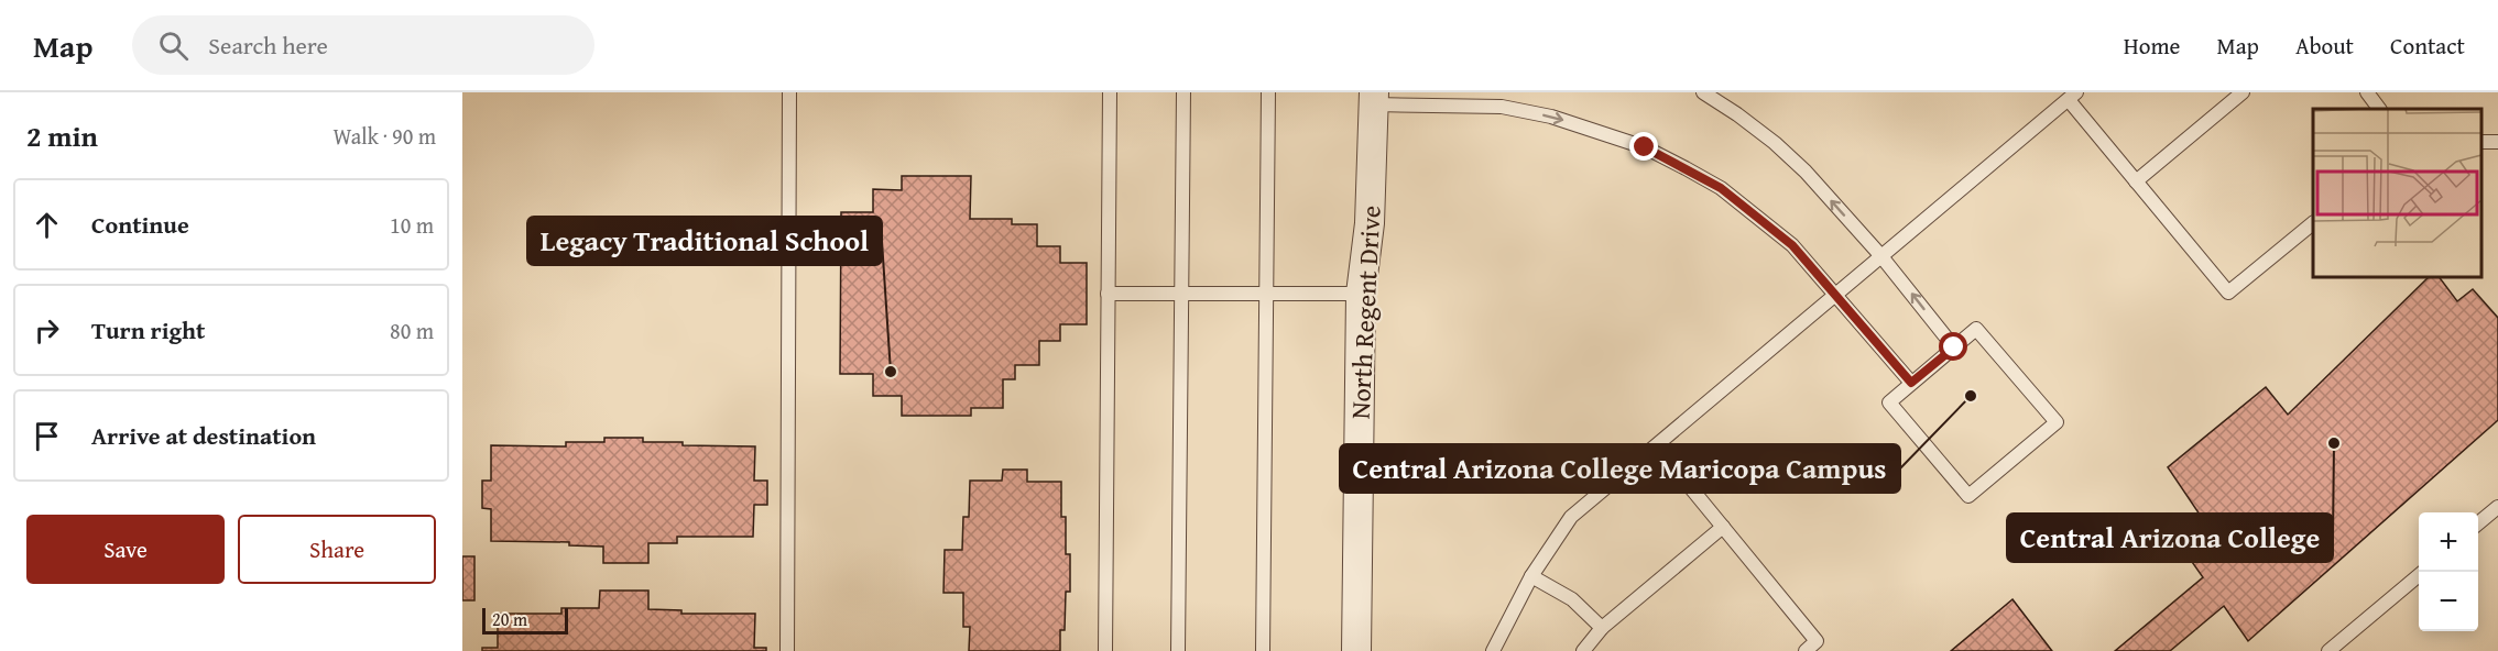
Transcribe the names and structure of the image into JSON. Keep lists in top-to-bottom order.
{
  "streets": {
    "street": ["North Regent Drive"]
  },
  "places": ["Legacy Traditional School", "Central Arizona College Maricopa Campus", "Central Arizona College"],
  "scale_bar": "20 m",
  "page": {
    "header": "Map",
    "search": "Search here",
    "nav": [
      "Home",
      "Map",
      "About",
      "Contact"
    ],
    "heading": ["2 min", "Walk · 90 m"],
    "list": [
      ["Continue", "10 m"],
      ["Turn right", "80 m"],
      "Arrive at destination"
    ],
    "buttons": ["Save", "Share"],
    "map_buttons": ["+", "−"],
    "scale": "20 m"
  }
}
